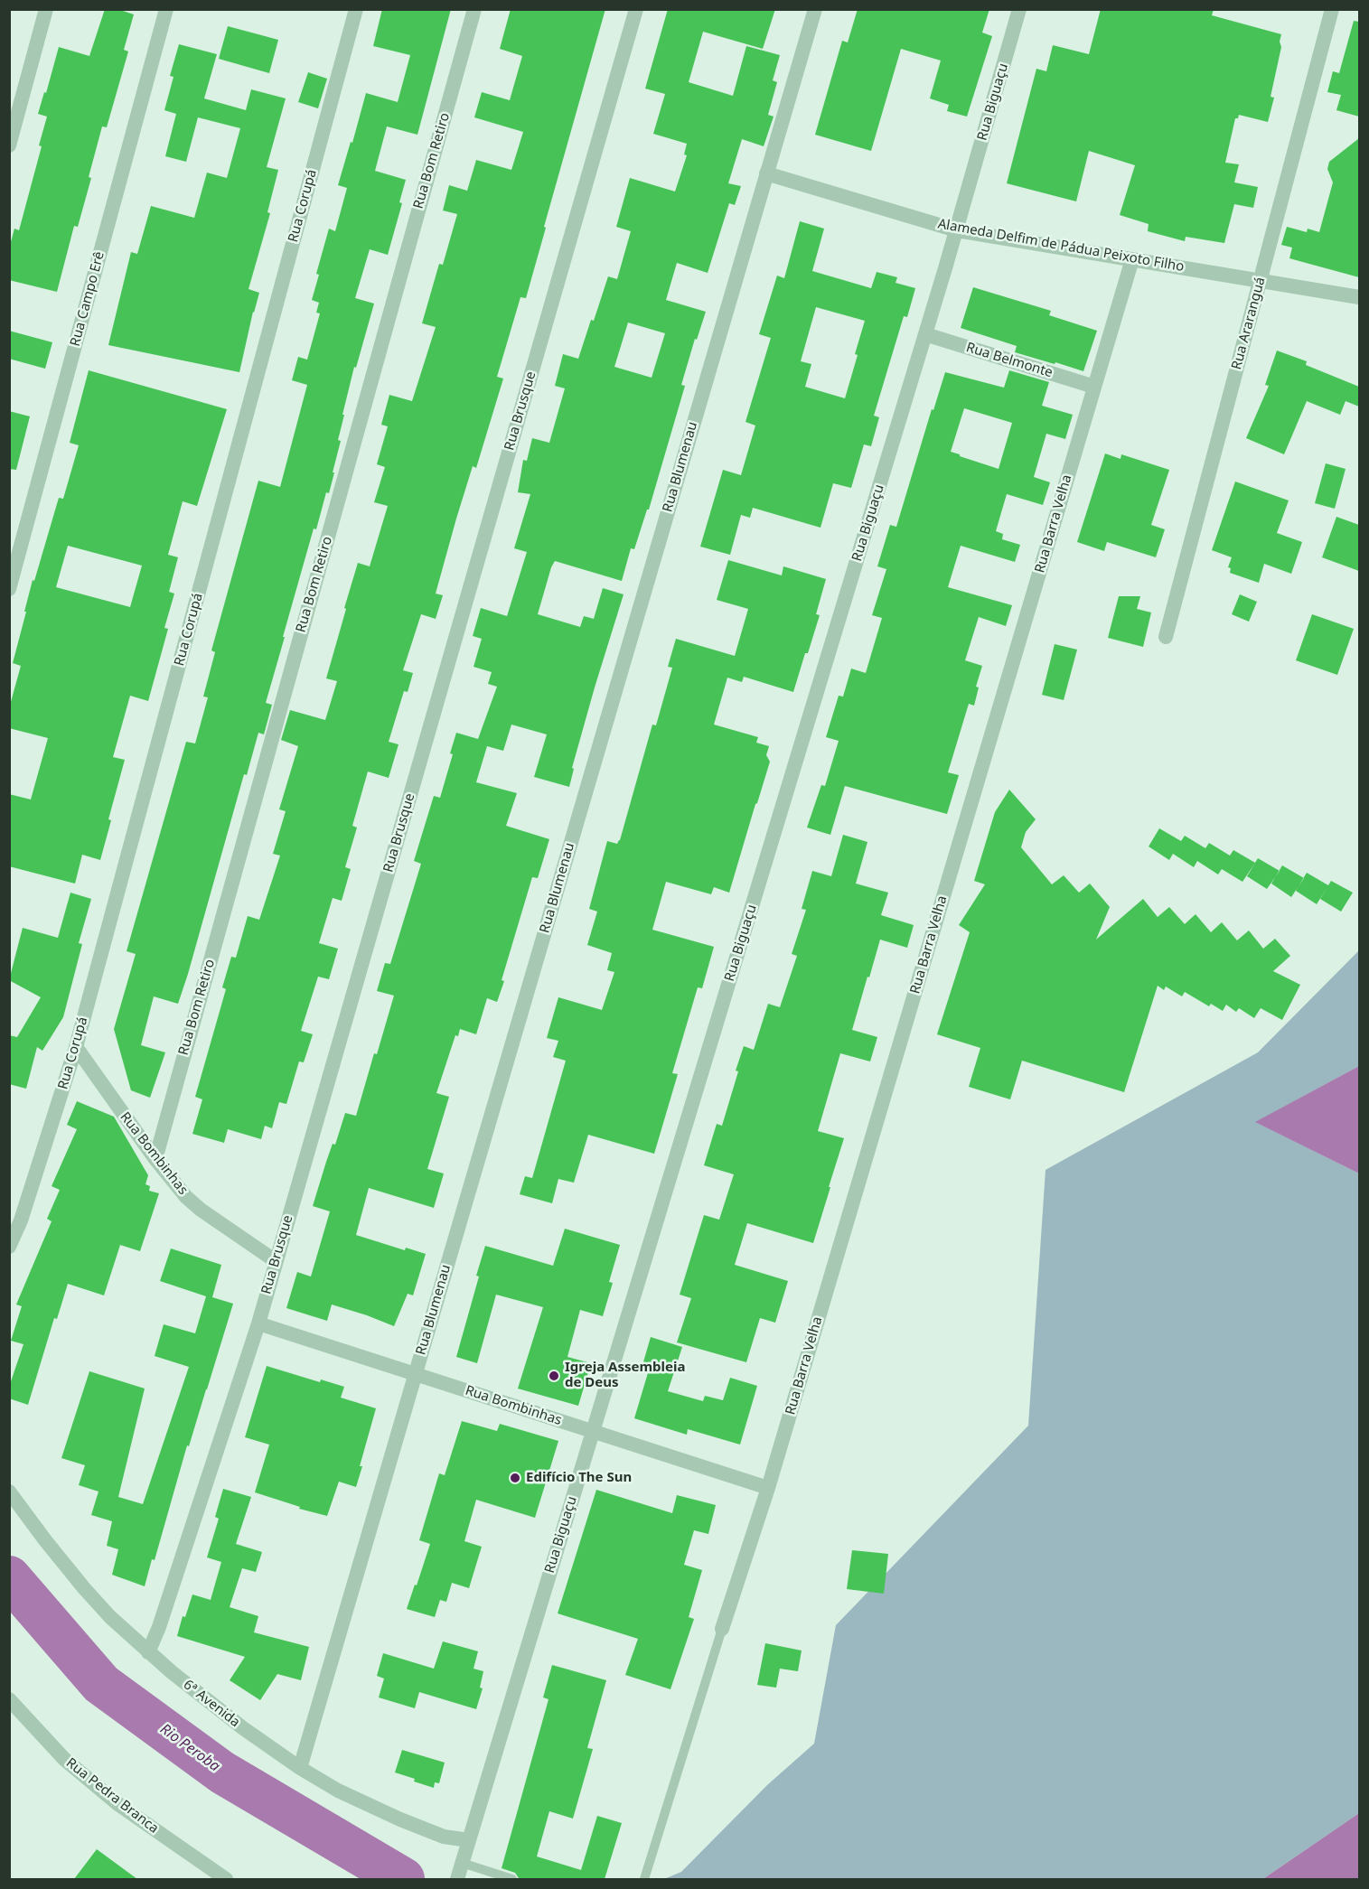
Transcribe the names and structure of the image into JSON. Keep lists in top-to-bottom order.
{
  "streets": {
    "street": [
      "Rua Biguaçu",
      "Rua Bom Retiro",
      "Rua Corupá",
      "Alameda Delfim de Pádua Peixoto Filho",
      "Rua Campo Erê",
      "Rua Araranguá",
      "Rua Belmonte",
      "Rua Brusque",
      "Rua Blumenau",
      "Rua Barra Velha",
      "Rua Bombinhas",
      "6ª Avenida",
      "Rua Pedra Branca"
    ]
  },
  "crossings": [
    ["Rua Biguaçu", "Alameda Delfim de Pádua Peixoto Filho"],
    ["Rua Biguaçu", "Rua Belmonte"],
    ["Rua Biguaçu", "Rua Bombinhas"],
    ["Rua Biguaçu", "6ª Avenida"],
    ["Rua Bom Retiro", "Rua Bombinhas"],
    ["Rua Corupá", "Rua Bombinhas"],
    ["Alameda Delfim de Pádua Peixoto Filho", "Rua Araranguá"],
    ["Alameda Delfim de Pádua Peixoto Filho", "Rua Blumenau"],
    ["Alameda Delfim de Pádua Peixoto Filho", "Rua Barra Velha"],
    ["Rua Belmonte", "Rua Barra Velha"],
    ["Rua Brusque", "Rua Bombinhas"],
    ["Rua Brusque", "6ª Avenida"],
    ["Rua Blumenau", "Rua Bombinhas"],
    ["Rua Blumenau", "6ª Avenida"],
    ["Rua Barra Velha", "Rua Bombinhas"]
  ],
  "water": ["Rio Peroba"],
  "places": ["Igreja Assembleia de Deus", "Edifício The Sun"]
}
